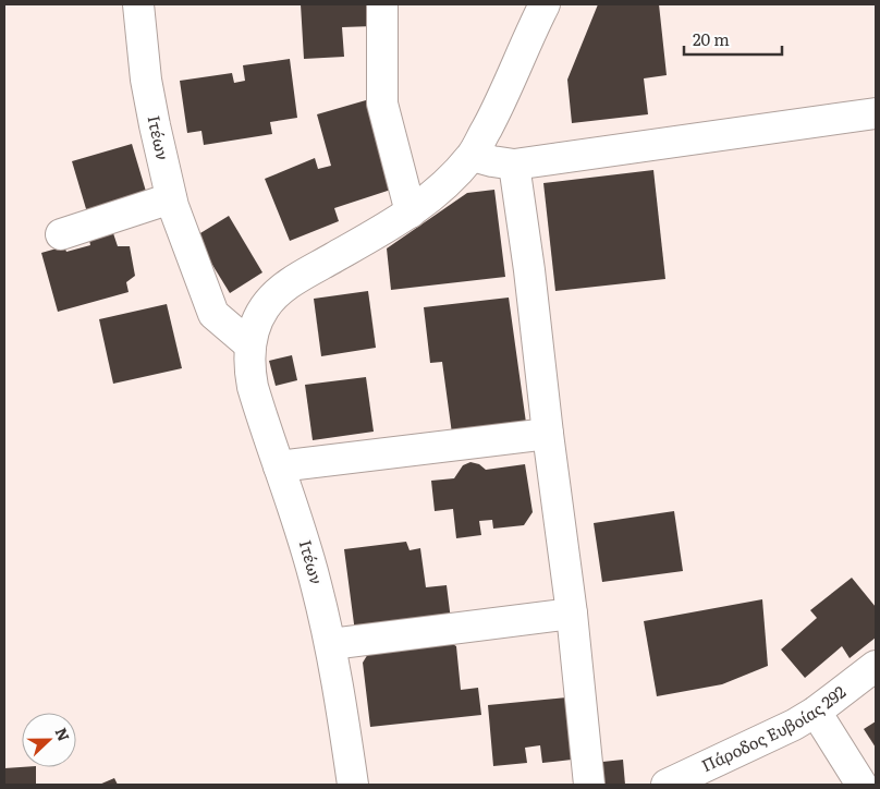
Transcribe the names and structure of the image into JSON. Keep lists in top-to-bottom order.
{
  "streets": {
    "street": ["Ιτέων", "Πάροδος Ευβοίας 292"]
  },
  "scale_bar": "20 m",
  "north": "right"
}
